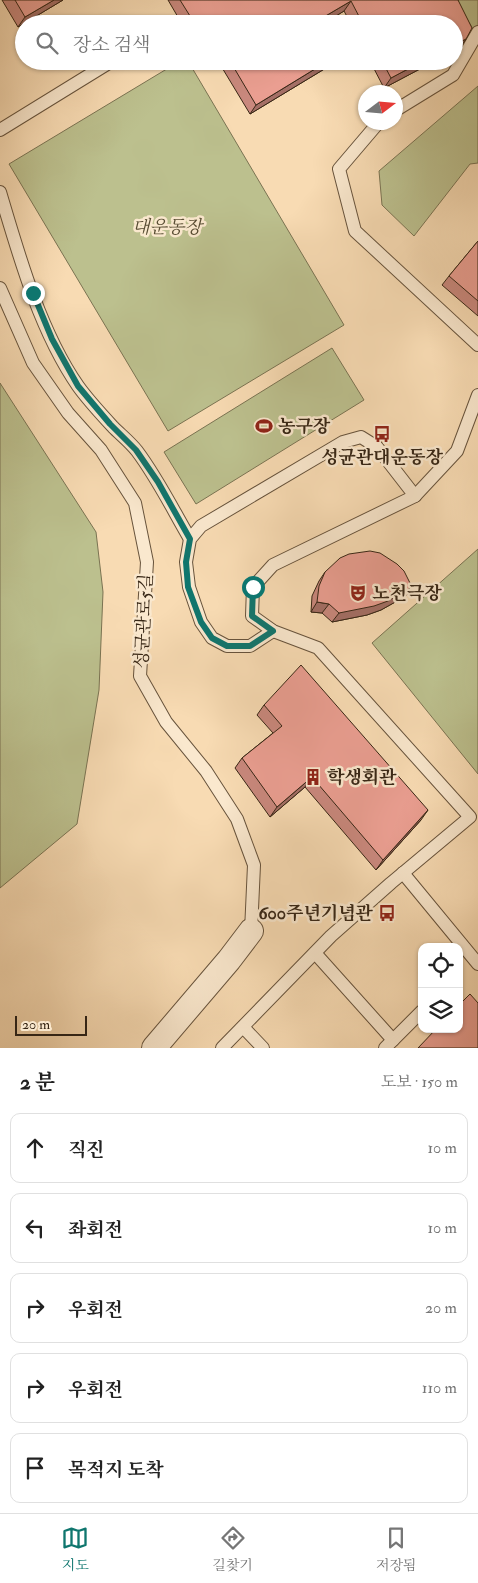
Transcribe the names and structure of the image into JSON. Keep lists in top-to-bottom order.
{
  "streets": {
    "street": ["성균관로5길"]
  },
  "parks": ["대운동장"],
  "places": {
    "sports": ["농구장"],
    "bus stop": ["성균관대운동장", "600주년기념관"],
    "theatre": ["노천극장"],
    "building": ["학생회관"]
  },
  "scale_bar": "20 m",
  "north": "right",
  "page": {
    "search": "장소 검색",
    "scale": "20 m",
    "heading": ["2 분", "도보 · 150 m"],
    "list": [
      ["직진", "10 m"],
      ["좌회전", "10 m"],
      ["우회전", "20 m"],
      ["우회전", "110 m"],
      "목적지 도착"
    ],
    "nav": ["지도", "길찾기", "저장됨"]
  }
}
